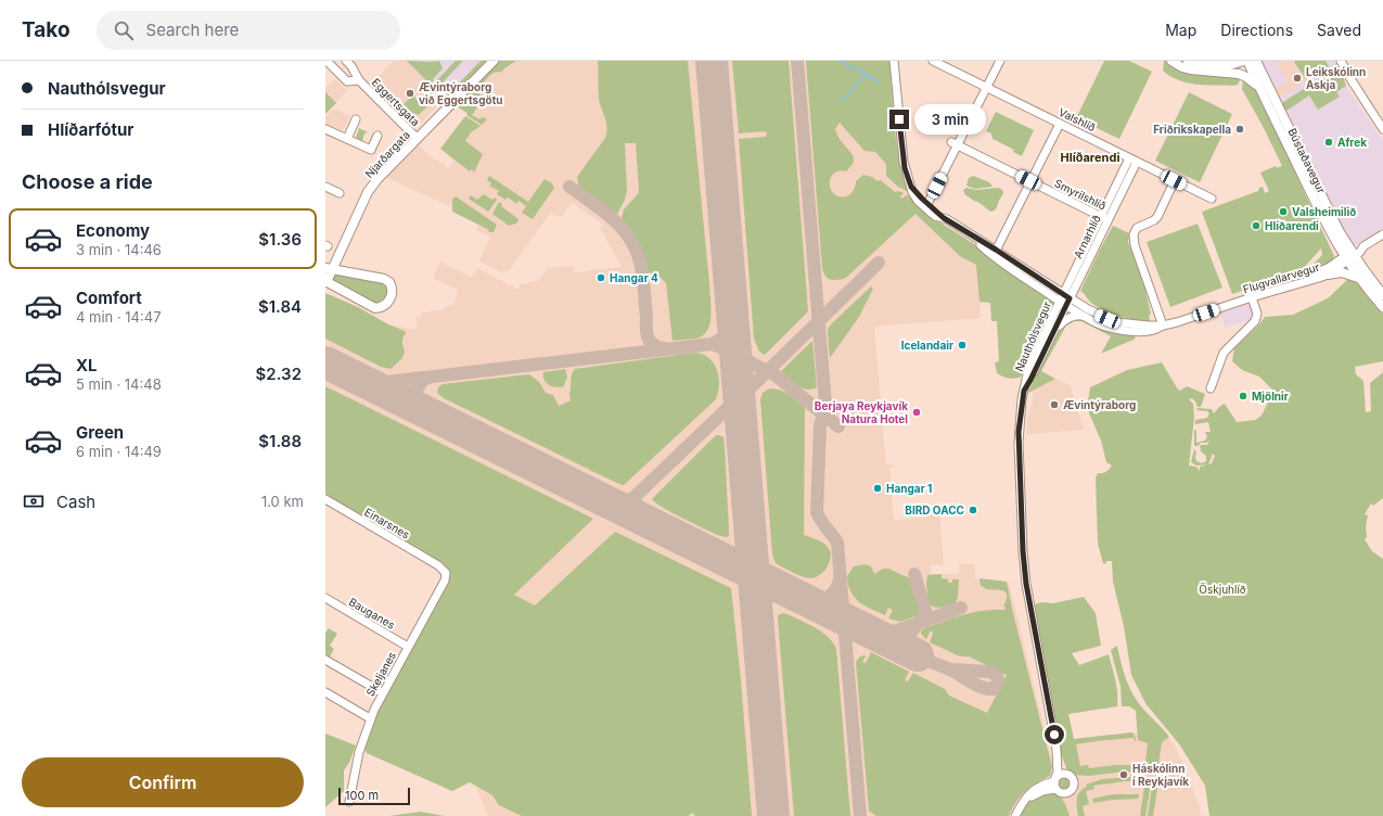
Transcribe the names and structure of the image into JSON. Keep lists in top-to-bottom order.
{
  "streets": {
    "main road": ["Njarðargata", "Bústaðavegur"],
    "street": [
      "Eggertsgata",
      "Valshlíð",
      "Smyrilshlíð",
      "Arnarhlíð",
      "Flugvallarvegur",
      "Nauthólsvegur",
      "Einarsnes",
      "Bauganes",
      "Skeljanes"
    ]
  },
  "crossings": [
    ["Eggertsgata", "Njarðargata"],
    ["Valshlíð", "Arnarhlíð"],
    ["Bústaðavegur", "Flugvallarvegur"],
    ["Smyrilshlíð", "Arnarhlíð"],
    ["Arnarhlíð", "Flugvallarvegur"],
    ["Arnarhlíð", "Nauthólsvegur"],
    ["Flugvallarvegur", "Nauthólsvegur"],
    ["Einarsnes", "Skeljanes"],
    ["Bauganes", "Skeljanes"]
  ],
  "districts": ["Hlíðarendi"],
  "parks": ["Öskjuhlíð"],
  "places": [
    "Leikskólinn Askja",
    "Ævintýraborg við Eggertsgötu",
    "Friðrikskapella",
    "Afrek",
    "Valsheimilið",
    "Hlíðarendi",
    "Hangar 4",
    "Icelandair",
    "Mjölnir",
    "Ævintýraborg",
    "Berjaya Reykjavík Natura Hotel",
    "Hangar 1",
    "BIRD OACC",
    "Háskólinn í Reykjavík"
  ],
  "scale_bar": "100 m",
  "page": {
    "header": "Tako",
    "search": "Search here",
    "nav": ["Map", "Directions", "Saved"],
    "banner": ["Nauthólsvegur", "Hlíðarfótur"],
    "bubble": "3 min",
    "heading": "Choose a ride",
    "list": [
      {
        "name": "Economy",
        "note": "3 min · 14:46",
        "value": "$1.36"
      },
      {
        "name": "Comfort",
        "note": "4 min · 14:47",
        "value": "$1.84"
      },
      {
        "name": "XL",
        "note": "5 min · 14:48",
        "value": "$2.32"
      },
      {
        "name": "Green",
        "note": "6 min · 14:49",
        "value": "$1.88"
      }
    ],
    "pay": ["Cash", "1.0 km"],
    "buttons": "Confirm",
    "scale": "100 m"
  }
}
